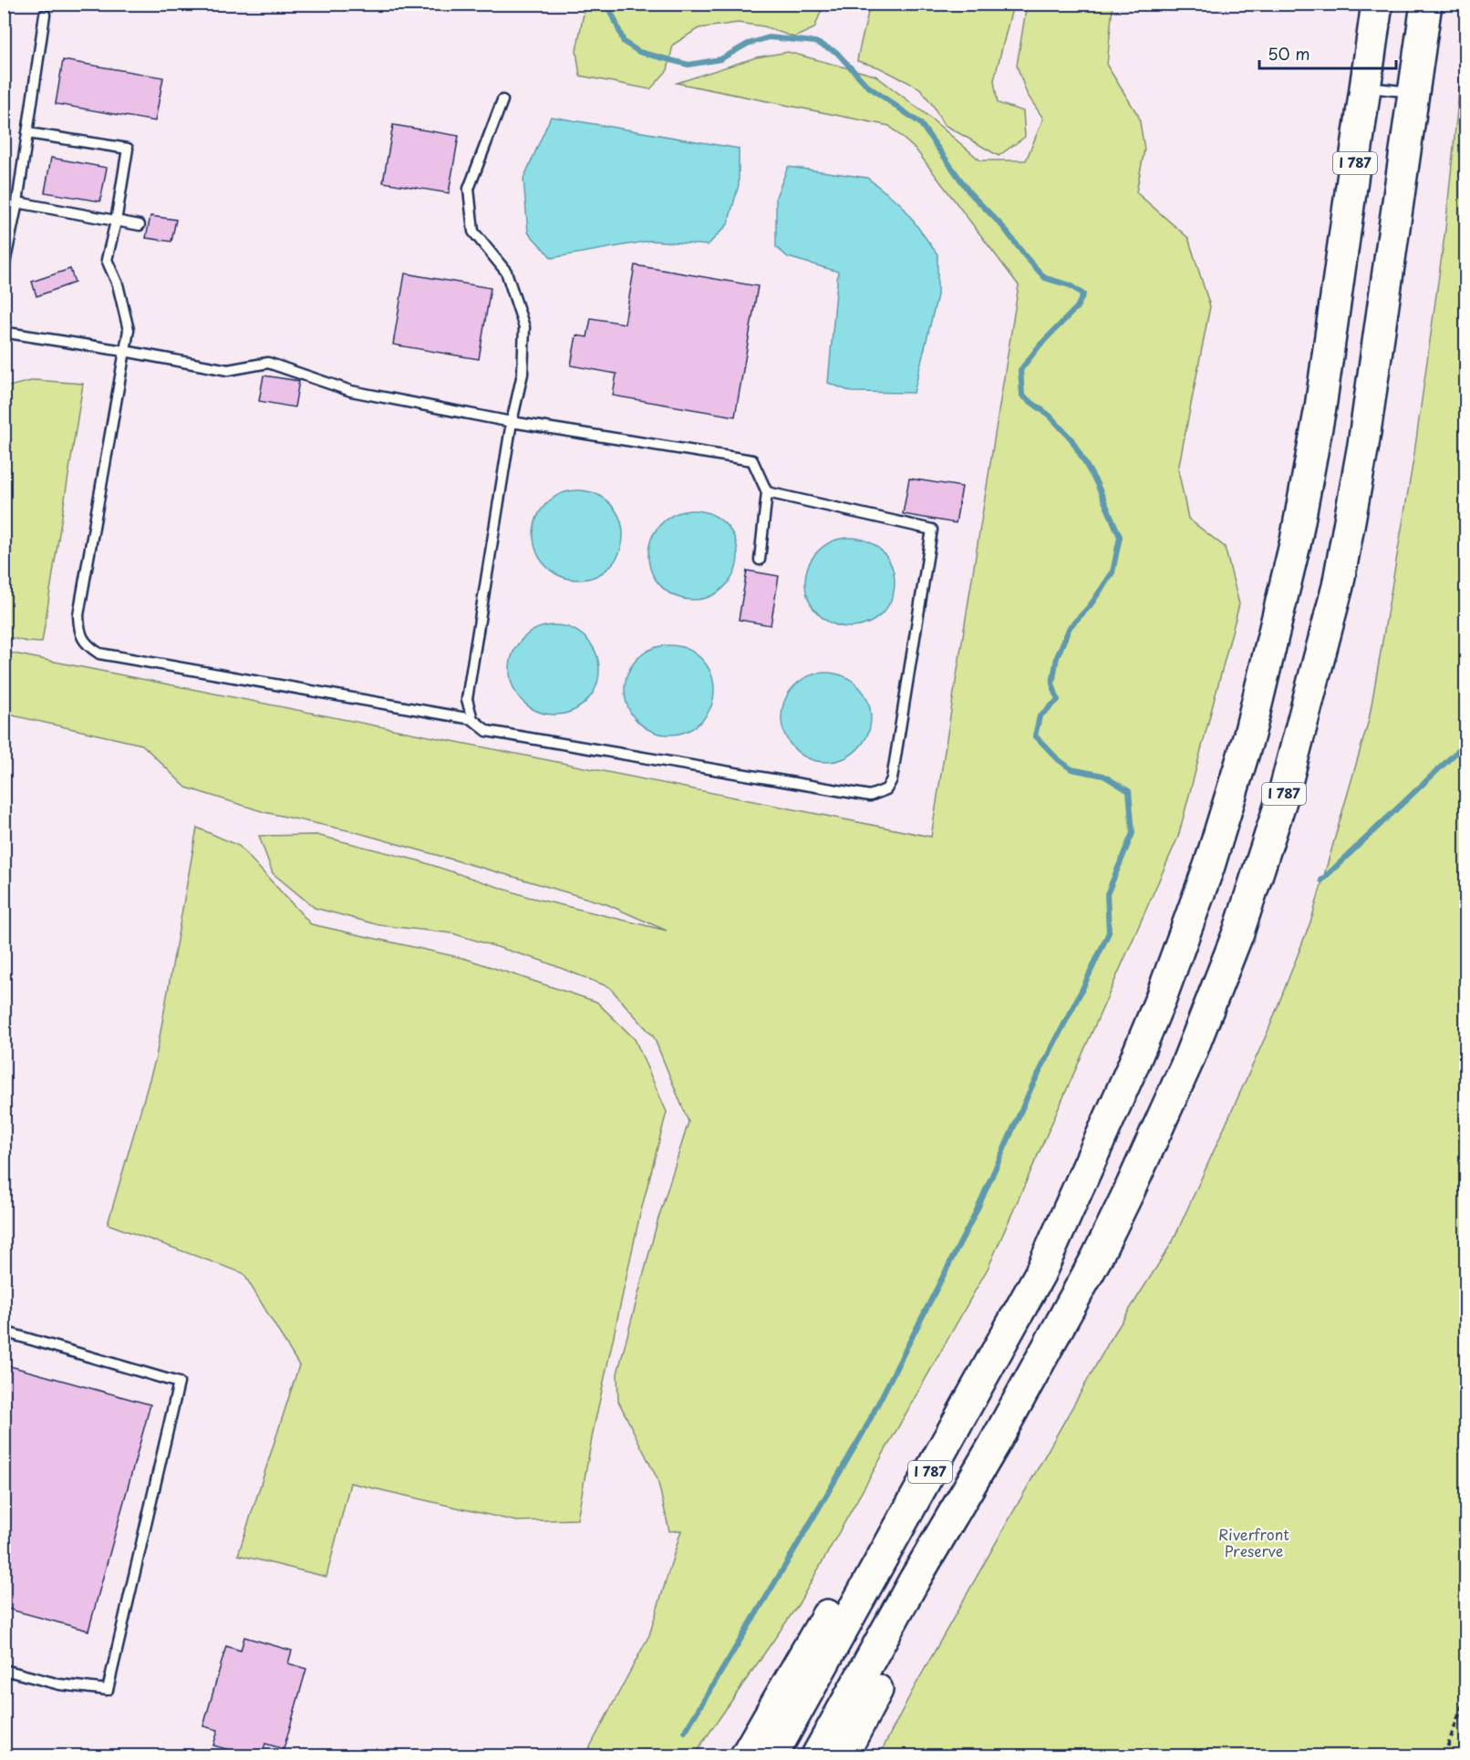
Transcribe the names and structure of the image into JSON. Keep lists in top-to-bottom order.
{
  "streets": {
    "highway": ["I 787"]
  },
  "parks": ["Riverfront Preserve"],
  "scale_bar": "50 m"
}
